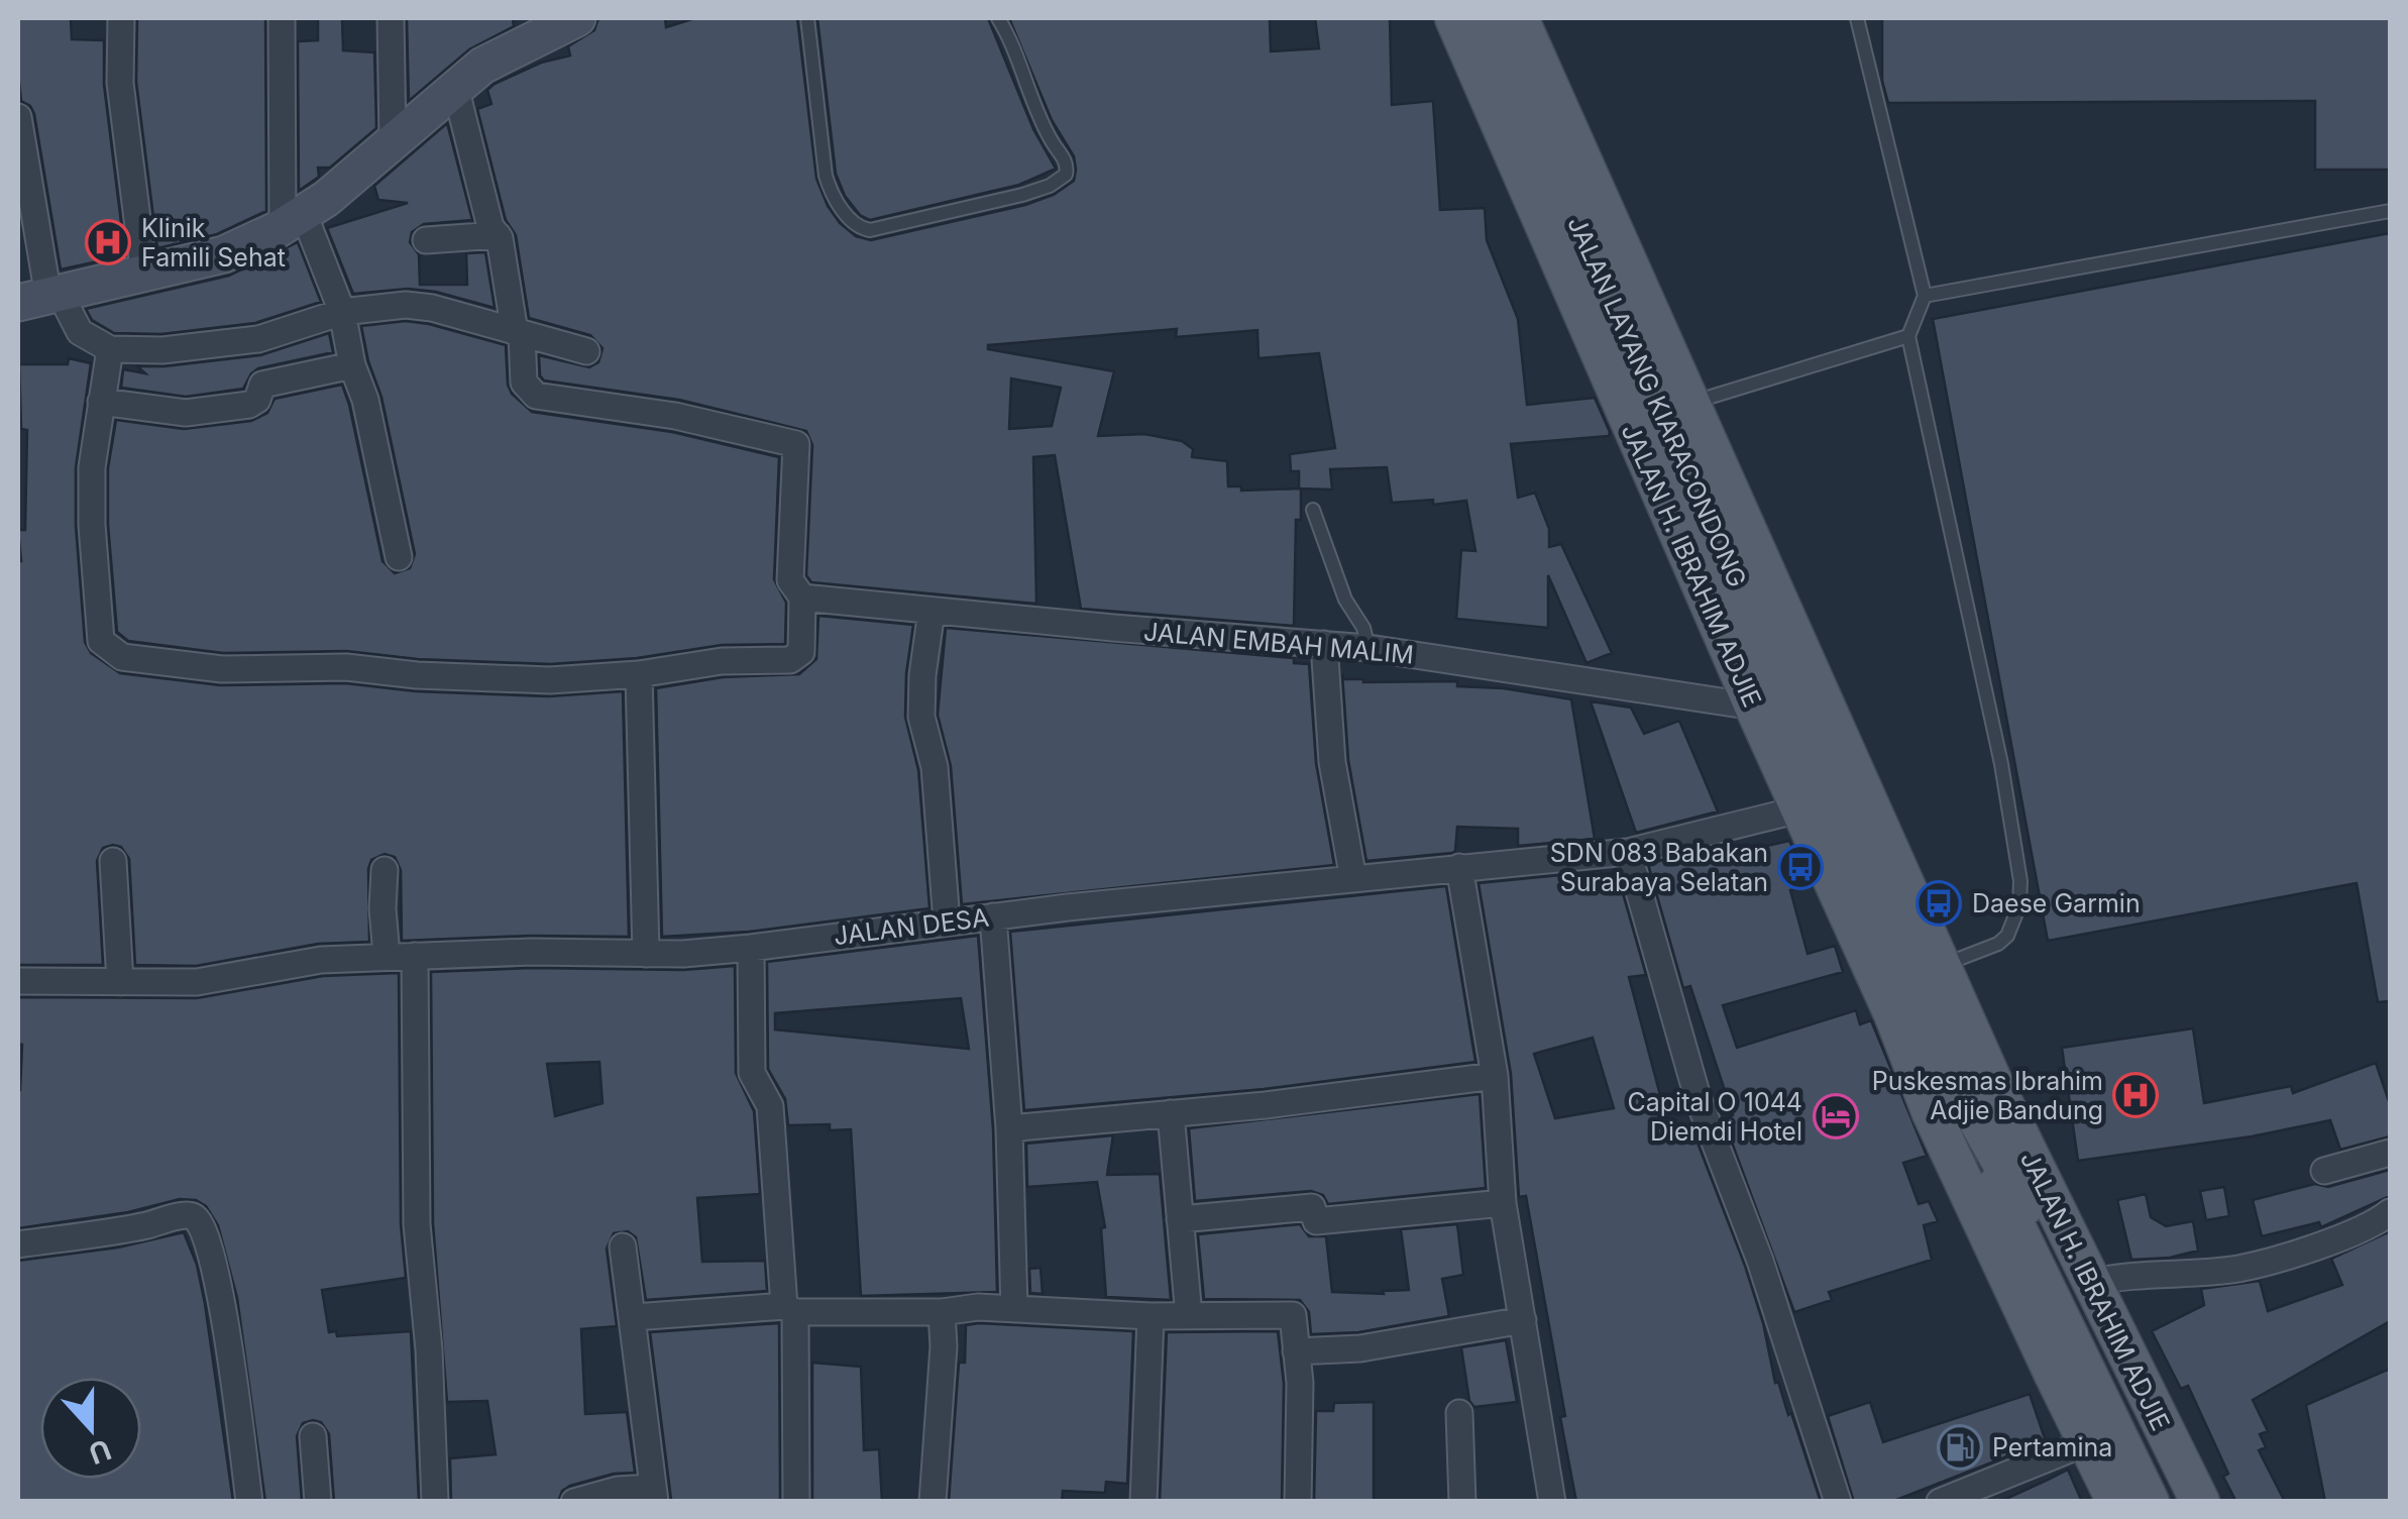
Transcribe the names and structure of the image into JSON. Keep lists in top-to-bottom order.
{
  "streets": {
    "main road": ["JALAN LAYANG KIARACONDONG", "JALAN H. IBRAHIM ADJIE"],
    "street": ["JALAN EMBAH MALIM", "JALAN DESA"]
  },
  "crossings": [
    ["JALAN LAYANG KIARACONDONG", "JALAN H. IBRAHIM ADJIE"],
    ["JALAN LAYANG KIARACONDONG", "JALAN DESA"],
    ["JALAN H. IBRAHIM ADJIE", "JALAN EMBAH MALIM"],
    ["JALAN H. IBRAHIM ADJIE", "JALAN DESA"]
  ],
  "places": {
    "hospital": ["Klinik Famili Sehat", "Puskesmas Ibrahim Adjie Bandung"],
    "bus stop": ["SDN 083 Babakan Surabaya Selatan", "Daese Garmin"],
    "hotel": ["Capital O 1044 Diemdi Hotel"],
    "fuel station": ["Pertamina"]
  },
  "north": "bottom"
}
